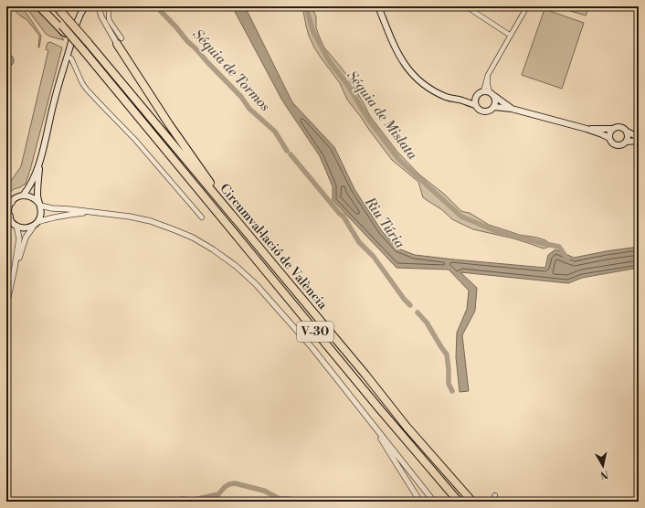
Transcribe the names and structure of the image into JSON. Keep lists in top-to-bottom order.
{
  "streets": {
    "highway": ["Circumval·lació de València", "V-30"]
  },
  "water": ["Séquia de Tormos", "Séquia de Mislata", "Riu Túria"],
  "north": "bottom"
}
